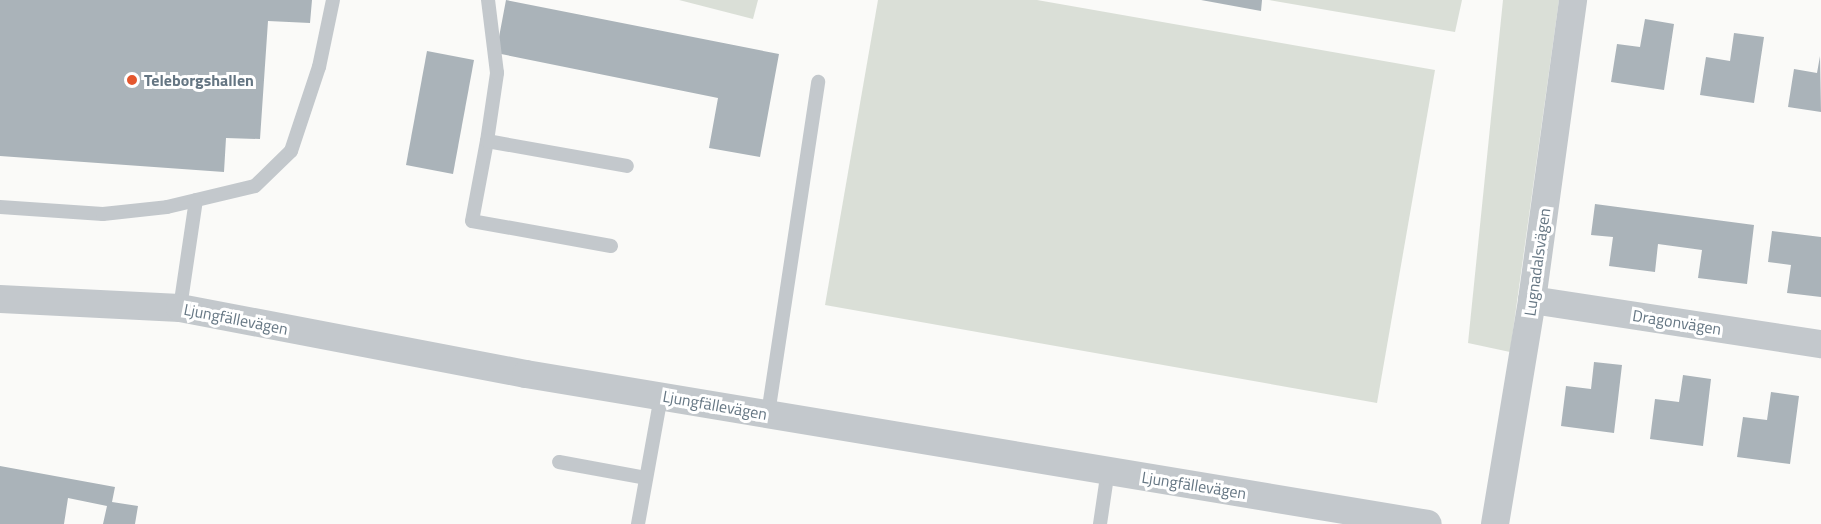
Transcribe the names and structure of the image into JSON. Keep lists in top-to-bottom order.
{
  "streets": {
    "street": ["Lugnadalsvägen", "Ljungfällevägen", "Dragonvägen"]
  },
  "crossings": [
    ["Lugnadalsvägen", "Dragonvägen"]
  ],
  "places": ["Teleborgshallen"]
}
